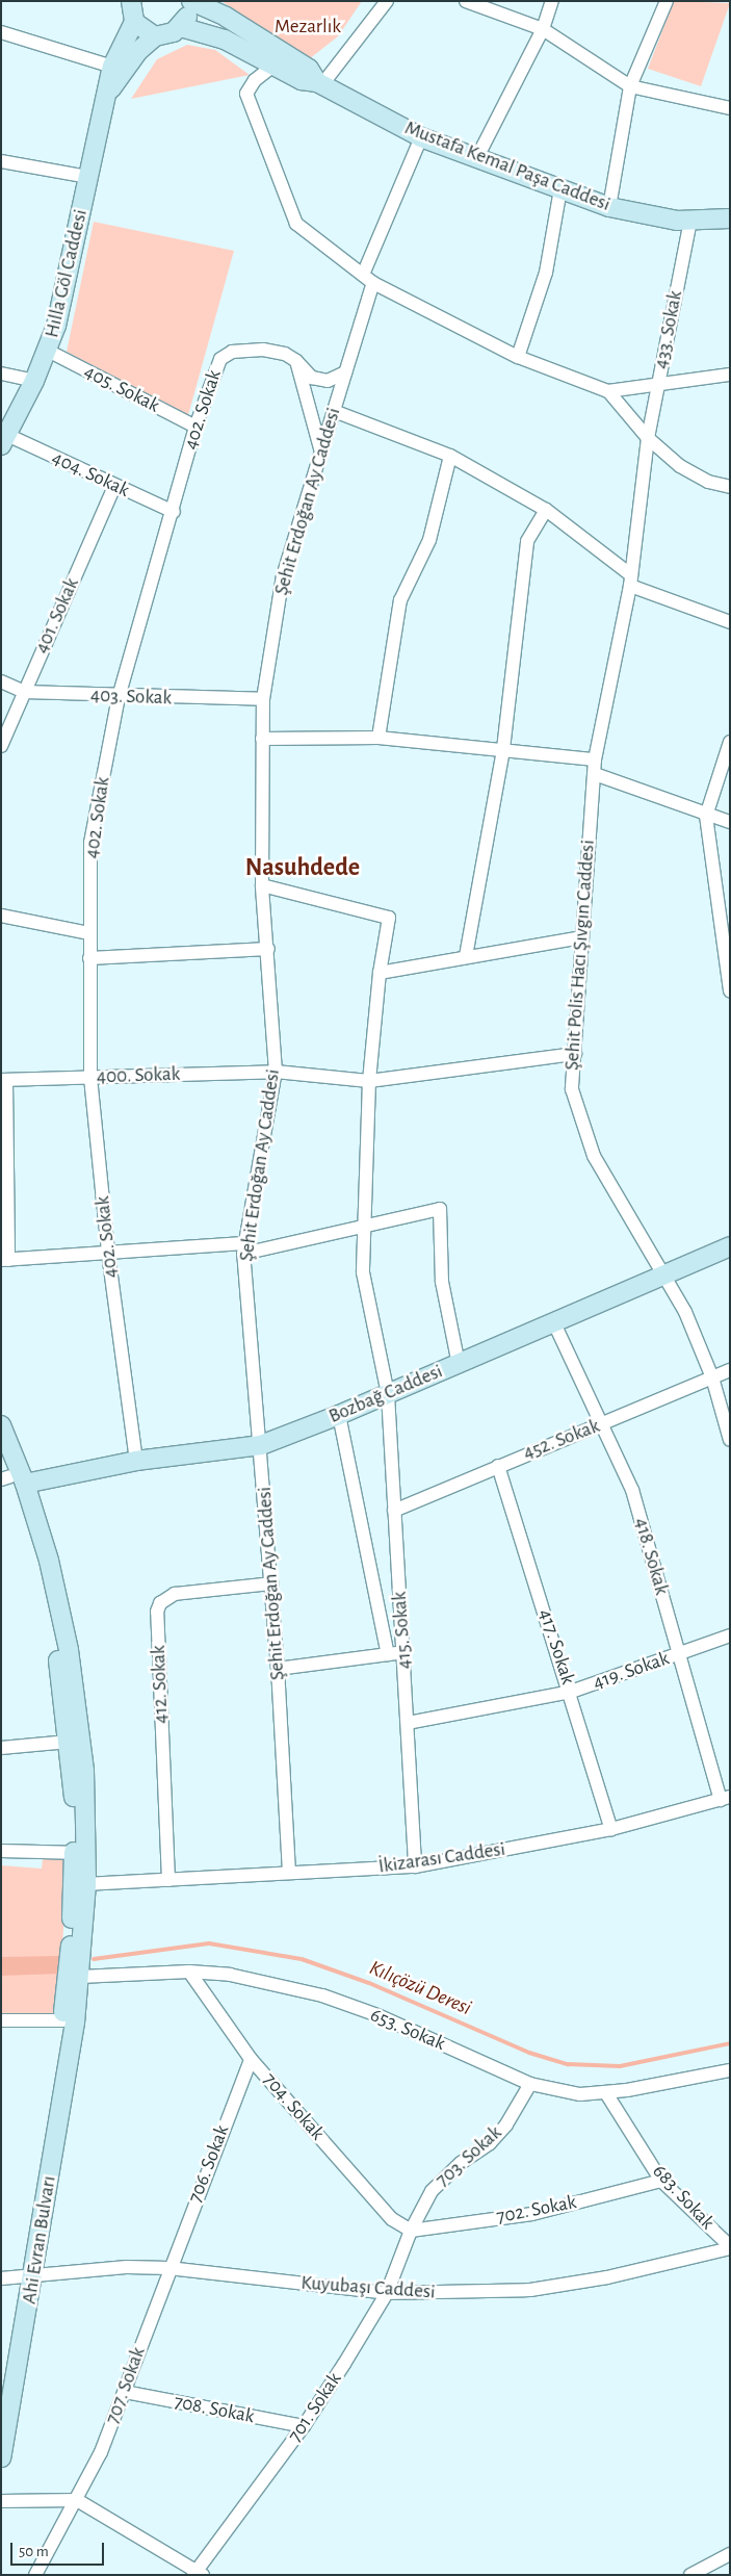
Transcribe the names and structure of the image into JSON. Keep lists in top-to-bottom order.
{
  "streets": {
    "street": [
      "Mustafa Kemal Paşa Caddesi",
      "Hılla Göl Caddesi",
      "433. Sokak",
      "405. Sokak",
      "402. Sokak",
      "404. Sokak",
      "Şehit Erdoğan Ay Caddesi",
      "401. Sokak",
      "403. Sokak",
      "Şehit Polis Hacı Şıvgın Caddesi",
      "400. Sokak",
      "Bozbağ Caddesi",
      "452. Sokak",
      "418. Sokak",
      "415. Sokak",
      "417. Sokak",
      "419. Sokak",
      "412. Sokak",
      "İkizarası Caddesi",
      "653. Sokak",
      "704. Sokak",
      "703. Sokak",
      "706. Sokak",
      "683. Sokak",
      "702. Sokak",
      "Ahi Evran Bulvarı",
      "Kuyubaşı Caddesi",
      "707. Sokak",
      "701. Sokak",
      "708. Sokak"
    ]
  },
  "crossings": [
    ["Mustafa Kemal Paşa Caddesi", "433. Sokak"],
    ["Hılla Göl Caddesi", "405. Sokak"],
    ["Hılla Göl Caddesi", "404. Sokak"],
    ["433. Sokak", "Şehit Polis Hacı Şıvgın Caddesi"],
    ["405. Sokak", "402. Sokak"],
    ["402. Sokak", "404. Sokak"],
    ["402. Sokak", "403. Sokak"],
    ["402. Sokak", "400. Sokak"],
    ["402. Sokak", "Bozbağ Caddesi"],
    ["404. Sokak", "401. Sokak"],
    ["Şehit Erdoğan Ay Caddesi", "403. Sokak"],
    ["Şehit Erdoğan Ay Caddesi", "400. Sokak"],
    ["Şehit Erdoğan Ay Caddesi", "Bozbağ Caddesi"],
    ["Şehit Erdoğan Ay Caddesi", "415. Sokak"],
    ["Şehit Erdoğan Ay Caddesi", "412. Sokak"],
    ["Şehit Erdoğan Ay Caddesi", "İkizarası Caddesi"],
    ["401. Sokak", "403. Sokak"],
    ["Şehit Polis Hacı Şıvgın Caddesi", "400. Sokak"],
    ["Şehit Polis Hacı Şıvgın Caddesi", "Bozbağ Caddesi"],
    ["Şehit Polis Hacı Şıvgın Caddesi", "452. Sokak"],
    ["400. Sokak", "415. Sokak"],
    ["Bozbağ Caddesi", "418. Sokak"],
    ["Bozbağ Caddesi", "415. Sokak"],
    ["452. Sokak", "418. Sokak"],
    ["452. Sokak", "415. Sokak"],
    ["452. Sokak", "417. Sokak"],
    ["418. Sokak", "419. Sokak"],
    ["418. Sokak", "İkizarası Caddesi"],
    ["415. Sokak", "419. Sokak"],
    ["415. Sokak", "İkizarası Caddesi"],
    ["417. Sokak", "419. Sokak"],
    ["417. Sokak", "İkizarası Caddesi"],
    ["412. Sokak", "İkizarası Caddesi"],
    ["653. Sokak", "704. Sokak"],
    ["653. Sokak", "703. Sokak"],
    ["653. Sokak", "683. Sokak"],
    ["704. Sokak", "703. Sokak"],
    ["704. Sokak", "706. Sokak"],
    ["704. Sokak", "702. Sokak"],
    ["704. Sokak", "701. Sokak"],
    ["703. Sokak", "702. Sokak"],
    ["703. Sokak", "701. Sokak"],
    ["706. Sokak", "Kuyubaşı Caddesi"],
    ["706. Sokak", "707. Sokak"],
    ["683. Sokak", "702. Sokak"],
    ["683. Sokak", "Kuyubaşı Caddesi"],
    ["702. Sokak", "701. Sokak"],
    ["Ahi Evran Bulvarı", "Kuyubaşı Caddesi"],
    ["Kuyubaşı Caddesi", "707. Sokak"],
    ["Kuyubaşı Caddesi", "701. Sokak"],
    ["707. Sokak", "708. Sokak"],
    ["701. Sokak", "708. Sokak"]
  ],
  "districts": ["Nasuhdede"],
  "water": ["Kılıçözü Deresi"],
  "parks": ["Mezarlık"],
  "scale_bar": "50 m"
}
